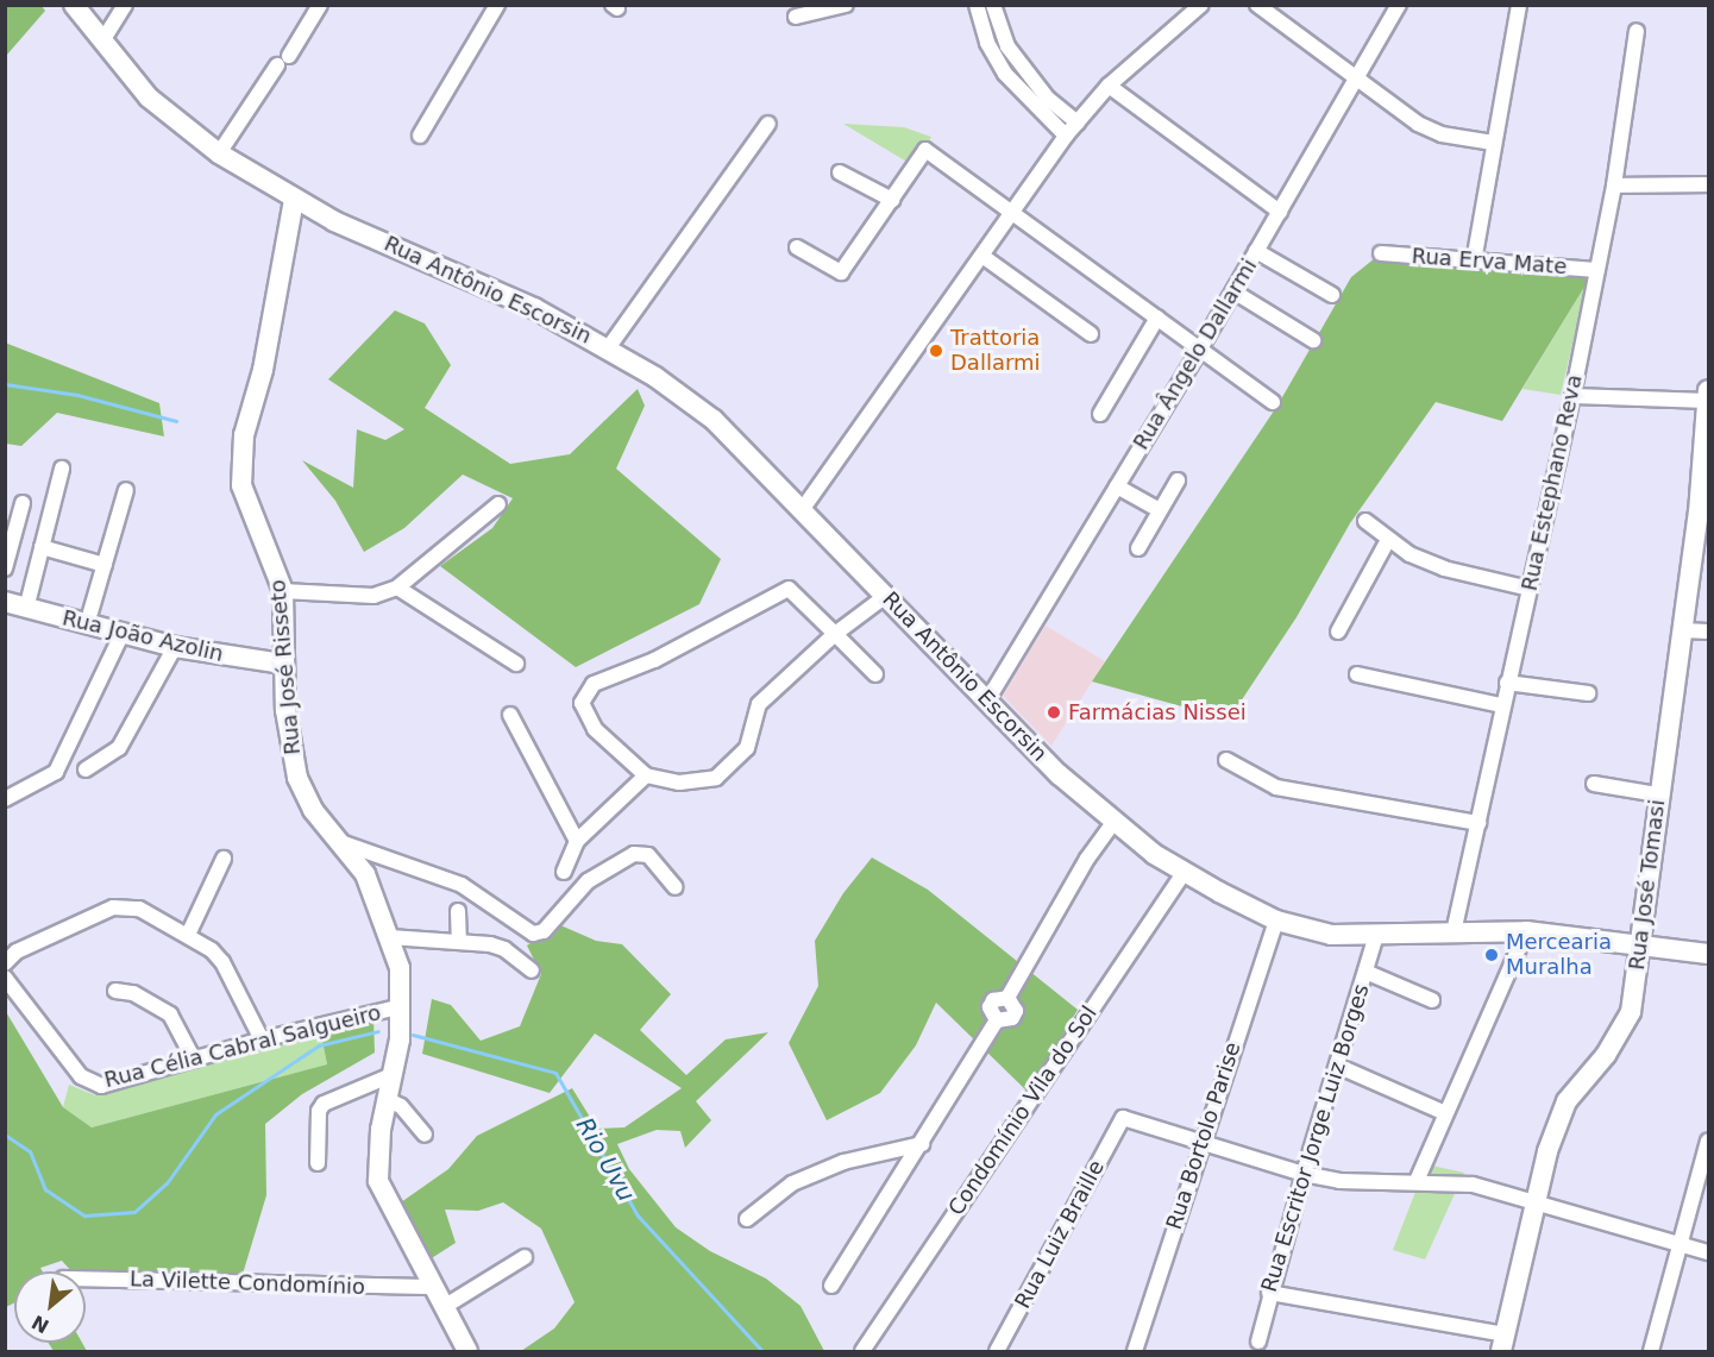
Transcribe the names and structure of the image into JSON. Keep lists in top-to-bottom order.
{
  "streets": {
    "main road": [
      "Rua Antônio Escorsin",
      "Rua João Azolin",
      "Rua José Risseto",
      "Rua José Tomasi"
    ],
    "street": [
      "Rua Erva Mate",
      "Rua Ângelo Dallarmi",
      "Rua Estephano Reva",
      "Rua Célia Cabral Salgueiro",
      "Condomínio Vila do Sol",
      "Rua Bortolo Parise",
      "Rua Escritor Jorge Luiz Borges",
      "Rua Luiz Braille",
      "La Vilette Condomínio"
    ]
  },
  "crossings": [
    ["Rua Erva Mate", "Rua Estephano Reva"],
    ["Rua Antônio Escorsin", "Rua Ângelo Dallarmi"],
    ["Rua Antônio Escorsin", "Rua Estephano Reva"],
    ["Rua Antônio Escorsin", "Rua José Risseto"],
    ["Rua Antônio Escorsin", "Rua José Tomasi"],
    ["Rua Antônio Escorsin", "Condomínio Vila do Sol"],
    ["Rua Antônio Escorsin", "Rua Bortolo Parise"],
    ["Rua Antônio Escorsin", "Rua Escritor Jorge Luiz Borges"],
    ["Rua João Azolin", "Rua José Risseto"],
    ["Rua José Risseto", "Rua Célia Cabral Salgueiro"],
    ["Rua José Risseto", "La Vilette Condomínio"],
    ["Rua Bortolo Parise", "Rua Luiz Braille"]
  ],
  "water": ["Rio Uvu"],
  "places": ["Trattoria Dallarmi", "Farmácias Nissei", "Mercearia Muralha"],
  "north": "bottom left"
}
